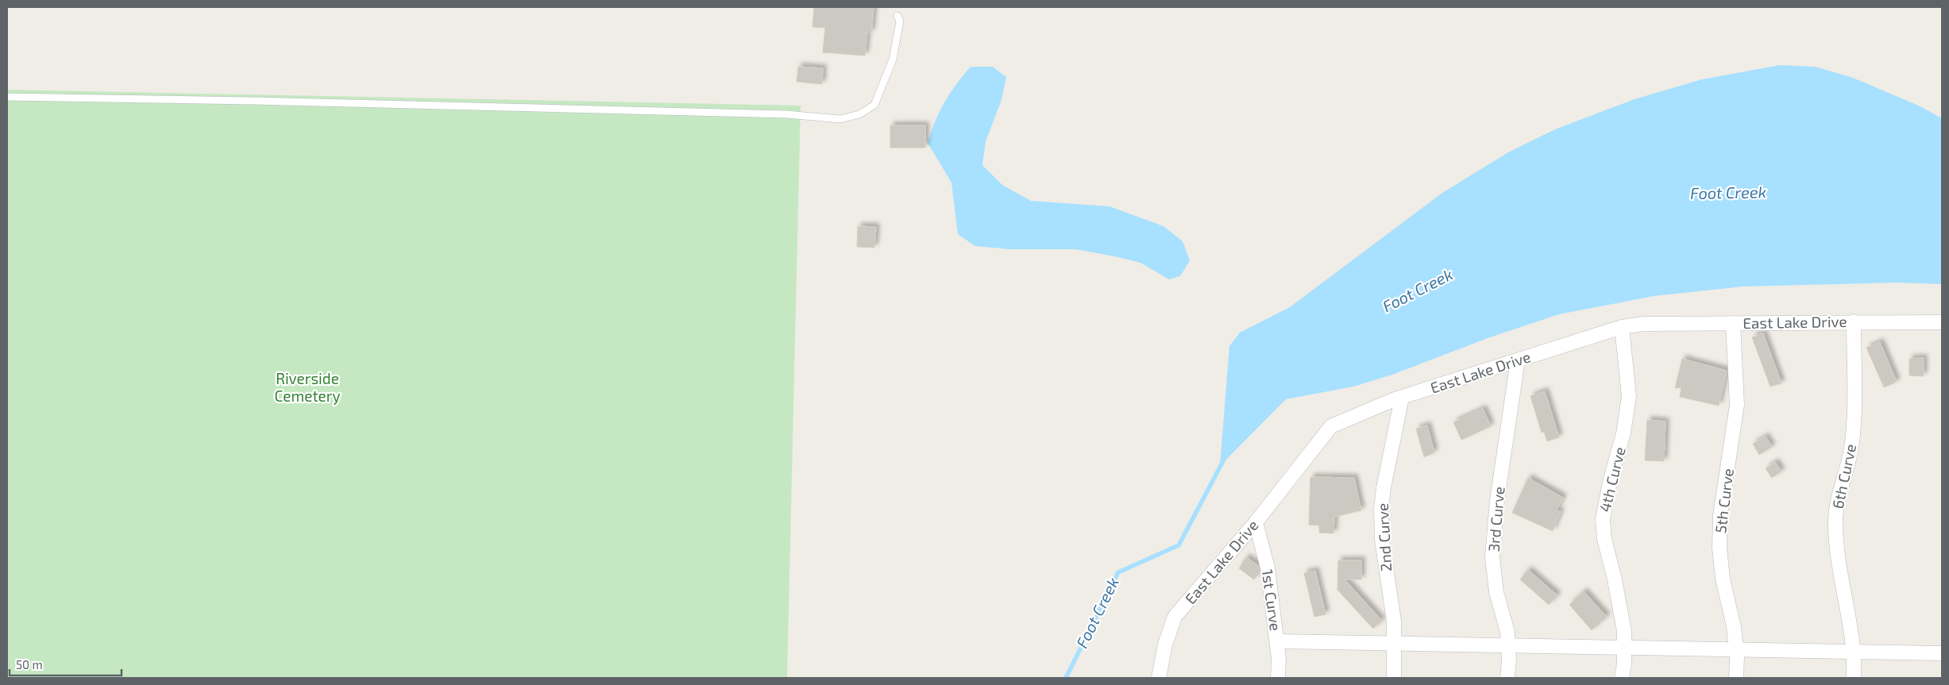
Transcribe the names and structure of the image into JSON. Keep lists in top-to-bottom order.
{
  "streets": {
    "street": [
      "East Lake Drive",
      "6th Curve",
      "4th Curve",
      "5th Curve",
      "3rd Curve",
      "2nd Curve",
      "1st Curve"
    ]
  },
  "crossings": [
    ["East Lake Drive", "6th Curve"],
    ["East Lake Drive", "4th Curve"],
    ["East Lake Drive", "5th Curve"],
    ["East Lake Drive", "3rd Curve"],
    ["East Lake Drive", "2nd Curve"],
    ["East Lake Drive", "1st Curve"]
  ],
  "water": ["Foot Creek"],
  "parks": ["Riverside Cemetery"],
  "scale_bar": "50 m"
}
